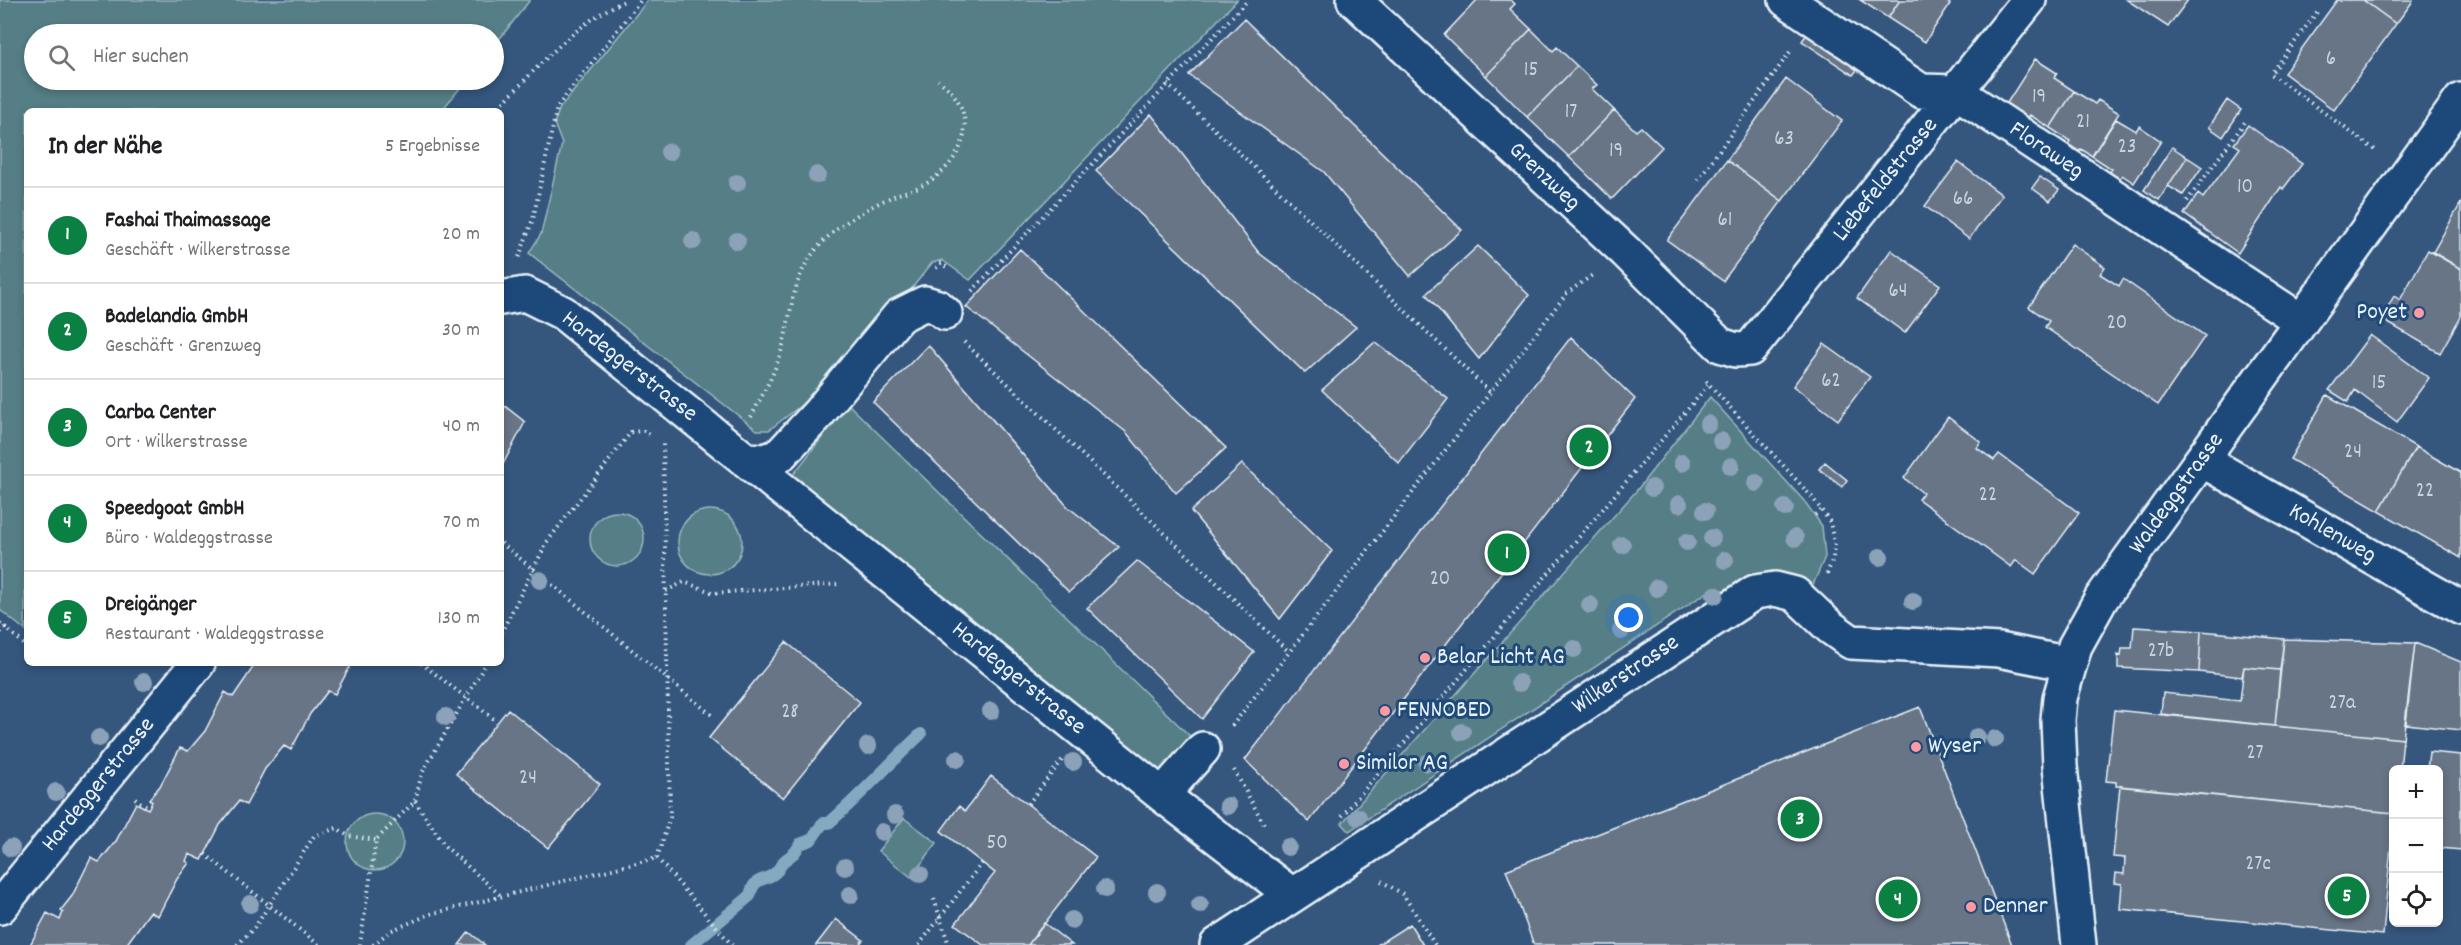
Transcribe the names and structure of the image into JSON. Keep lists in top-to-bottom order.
{
  "streets": {
    "street": [
      "Floraweg",
      "Grenzweg",
      "Liebefeldstrasse",
      "Hardeggerstrasse",
      "Waldeggstrasse",
      "Kohlenweg",
      "Wilkerstrasse"
    ]
  },
  "crossings": [
    ["Floraweg", "Liebefeldstrasse"],
    ["Floraweg", "Waldeggstrasse"],
    ["Grenzweg", "Liebefeldstrasse"],
    ["Hardeggerstrasse", "Wilkerstrasse"],
    ["Waldeggstrasse", "Kohlenweg"],
    ["Waldeggstrasse", "Wilkerstrasse"]
  ],
  "places": [
    "Poyet",
    "Belar Licht AG",
    "FENNOBED",
    "Wyser",
    "Similor AG",
    "Denner"
  ],
  "house_numbers": [
    "6",
    "15",
    "19",
    "17",
    "21",
    "63",
    "23",
    "19",
    "10",
    "66",
    "61",
    "64",
    "20",
    "62",
    "15",
    "24",
    "22",
    "22",
    "20",
    "27b",
    "27a",
    "28",
    "27",
    "24",
    "50",
    "27c"
  ],
  "page": {
    "search": "Hier suchen",
    "heading": ["In der Nähe", "5 Ergebnisse"],
    "list": [
      {
        "mark": "1",
        "name": "Fashai Thaimassage",
        "note": "Geschäft · Wilkerstrasse",
        "value": "20 m"
      },
      {
        "mark": "2",
        "name": "Badelandia GmbH",
        "note": "Geschäft · Grenzweg",
        "value": "30 m"
      },
      {
        "mark": "3",
        "name": "Carba Center",
        "note": "Ort · Wilkerstrasse",
        "value": "40 m"
      },
      {
        "mark": "4",
        "name": "Speedgoat GmbH",
        "note": "Büro · Waldeggstrasse",
        "value": "70 m"
      },
      {
        "mark": "5",
        "name": "Dreigänger",
        "note": "Restaurant · Waldeggstrasse",
        "value": "130 m"
      }
    ],
    "pins": [
      "2",
      "1",
      "3",
      "5",
      "4"
    ],
    "map_buttons": ["+", "−"]
  }
}
